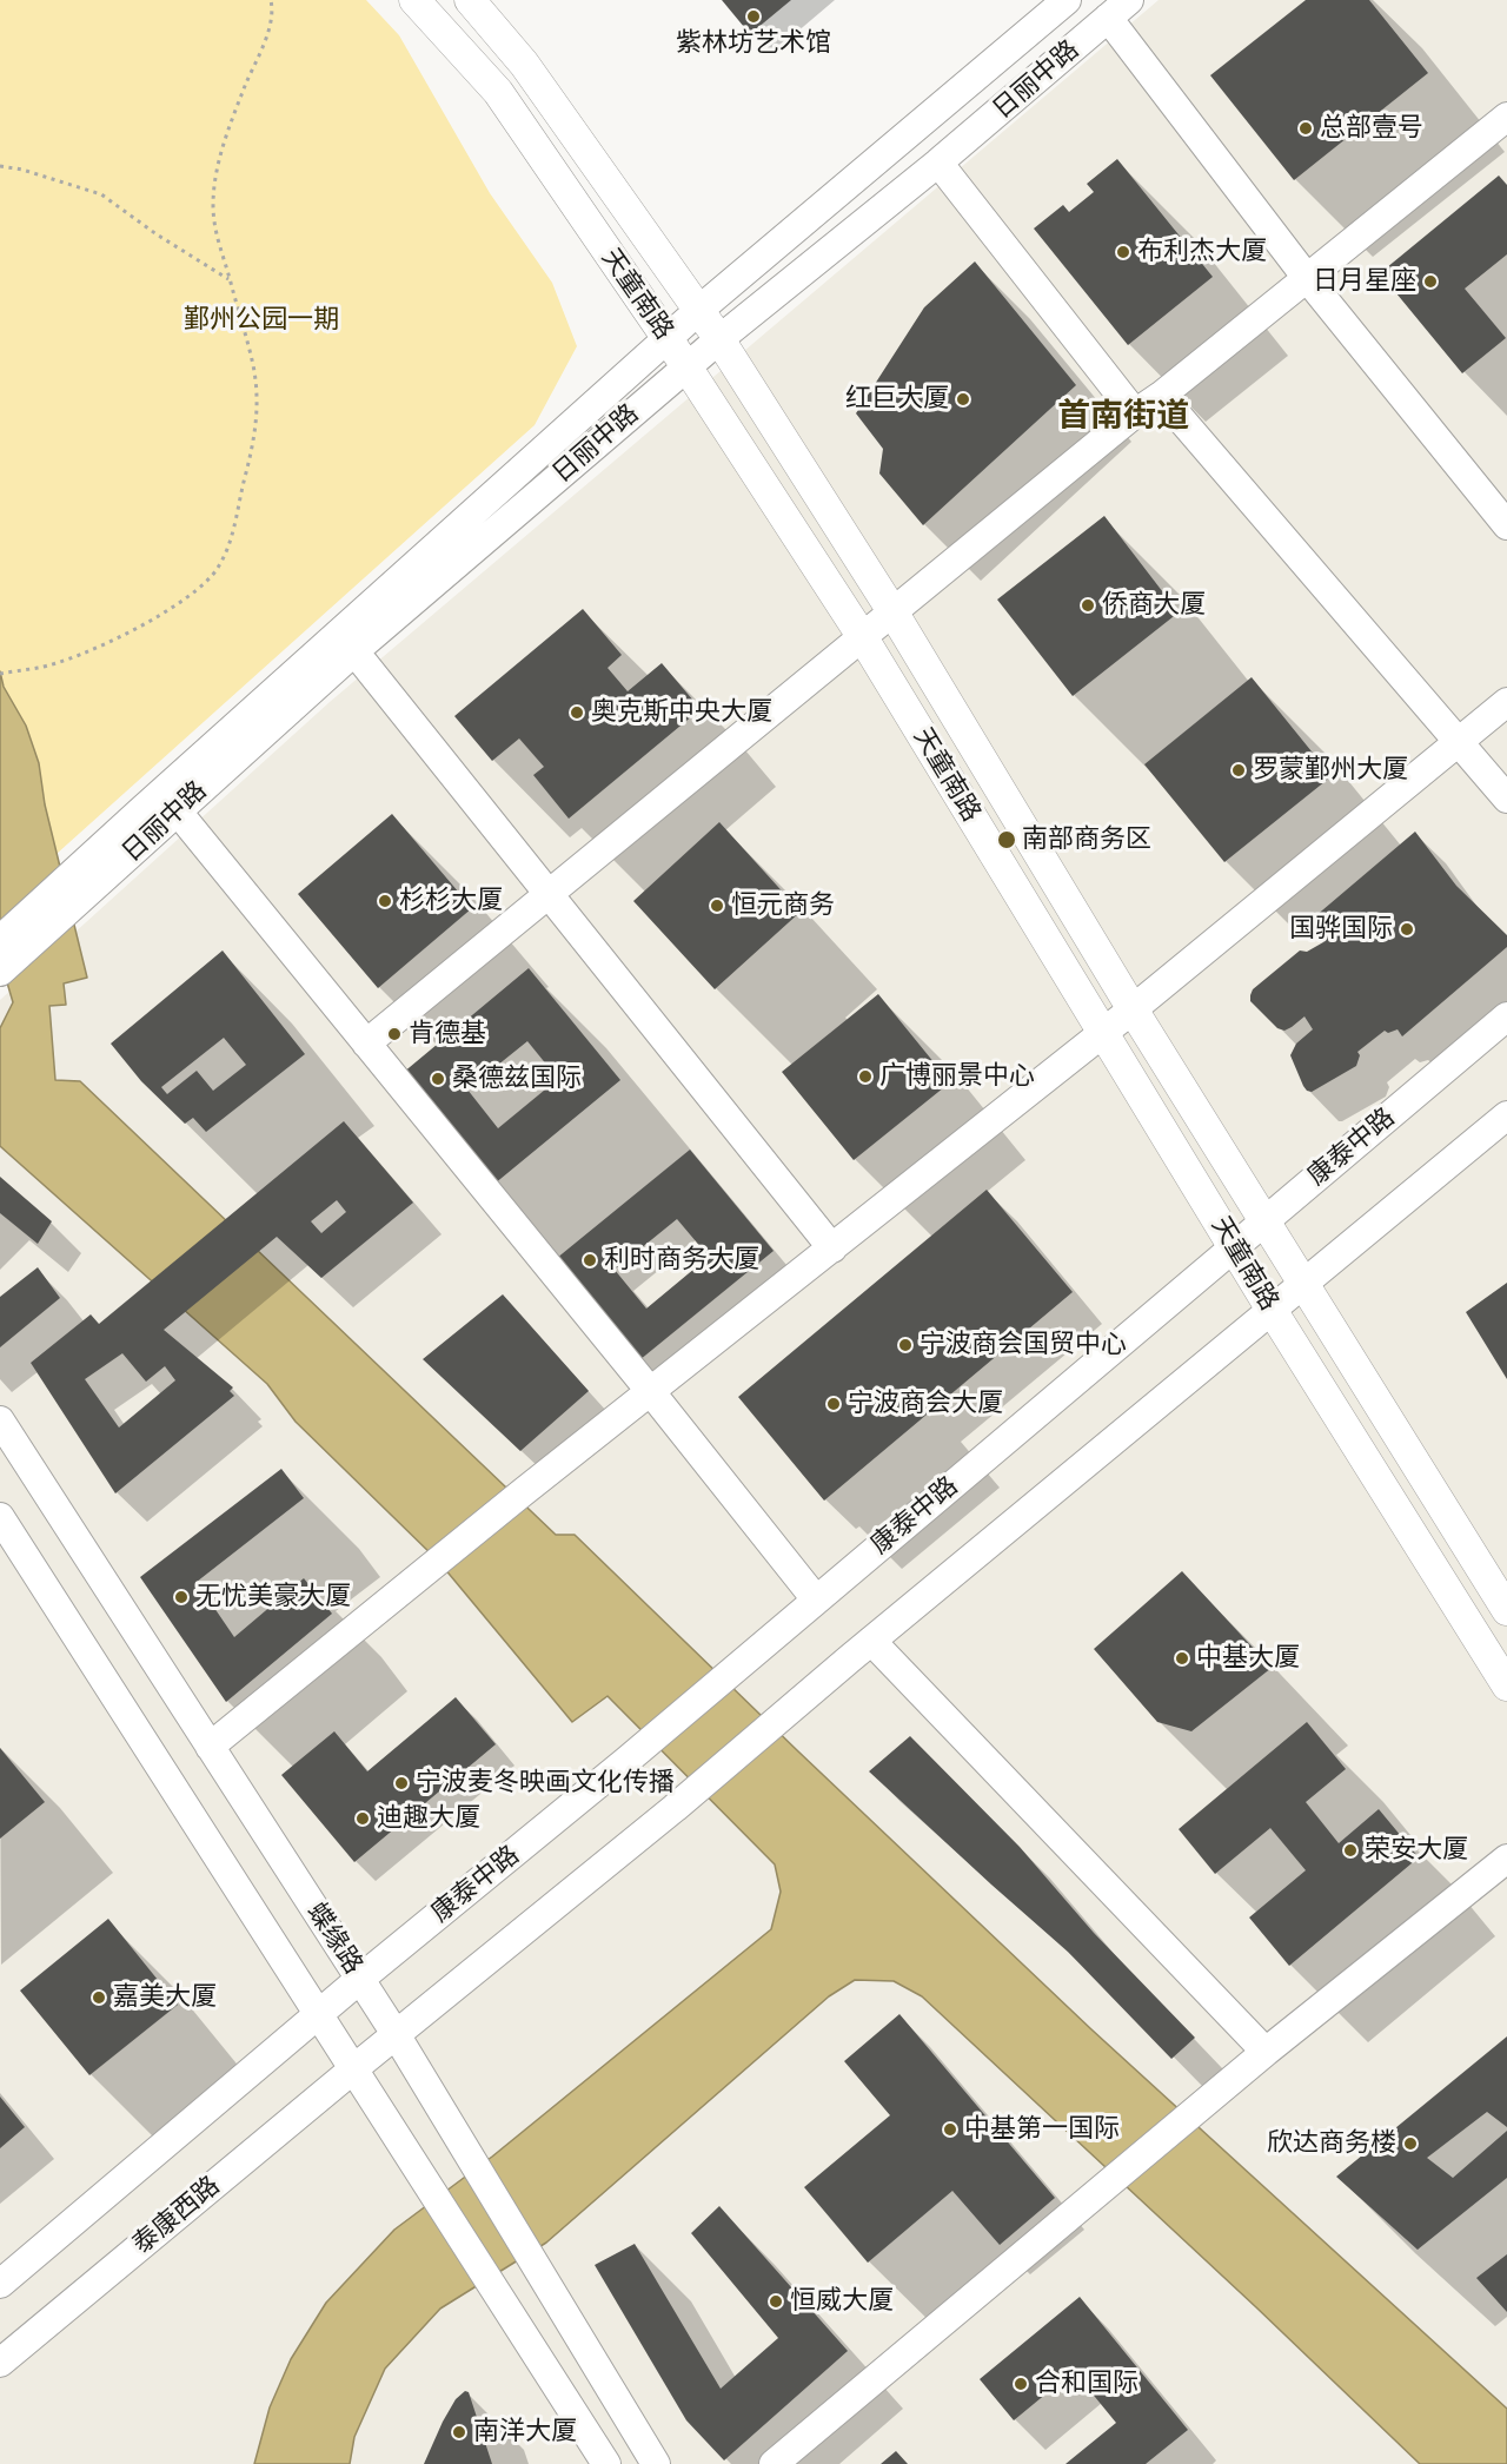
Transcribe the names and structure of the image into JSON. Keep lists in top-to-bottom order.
{
  "streets": {
    "main road": ["天童南路"],
    "street": [
      "日丽中路",
      "康泰中路",
      "蝶缘路",
      "泰康西路"
    ]
  },
  "crossings": [
    ["日丽中路", "天童南路"],
    ["天童南路", "康泰中路"],
    ["康泰中路", "蝶缘路"],
    ["蝶缘路", "泰康西路"]
  ],
  "districts": ["首南街道"],
  "parks": ["鄞州公园一期"],
  "places": [
    "紫林坊艺术馆",
    "总部壹号",
    "布利杰大厦",
    "日月星座",
    "红巨大厦",
    "侨商大厦",
    "奥克斯中央大厦",
    "罗蒙鄞州大厦",
    "南部商务区",
    "杉杉大厦",
    "恒元商务",
    "国骅国际",
    "肯德基",
    "广博丽景中心",
    "桑德兹国际",
    "利时商务大厦",
    "宁波商会国贸中心",
    "宁波商会大厦",
    "无忧美豪大厦",
    "中基大厦",
    "宁波麦冬映画文化传播",
    "迪趣大厦",
    "荣安大厦",
    "嘉美大厦",
    "中基第一国际",
    "欣达商务楼",
    "恒威大厦",
    "合和国际",
    "南洋大厦"
  ]
}
